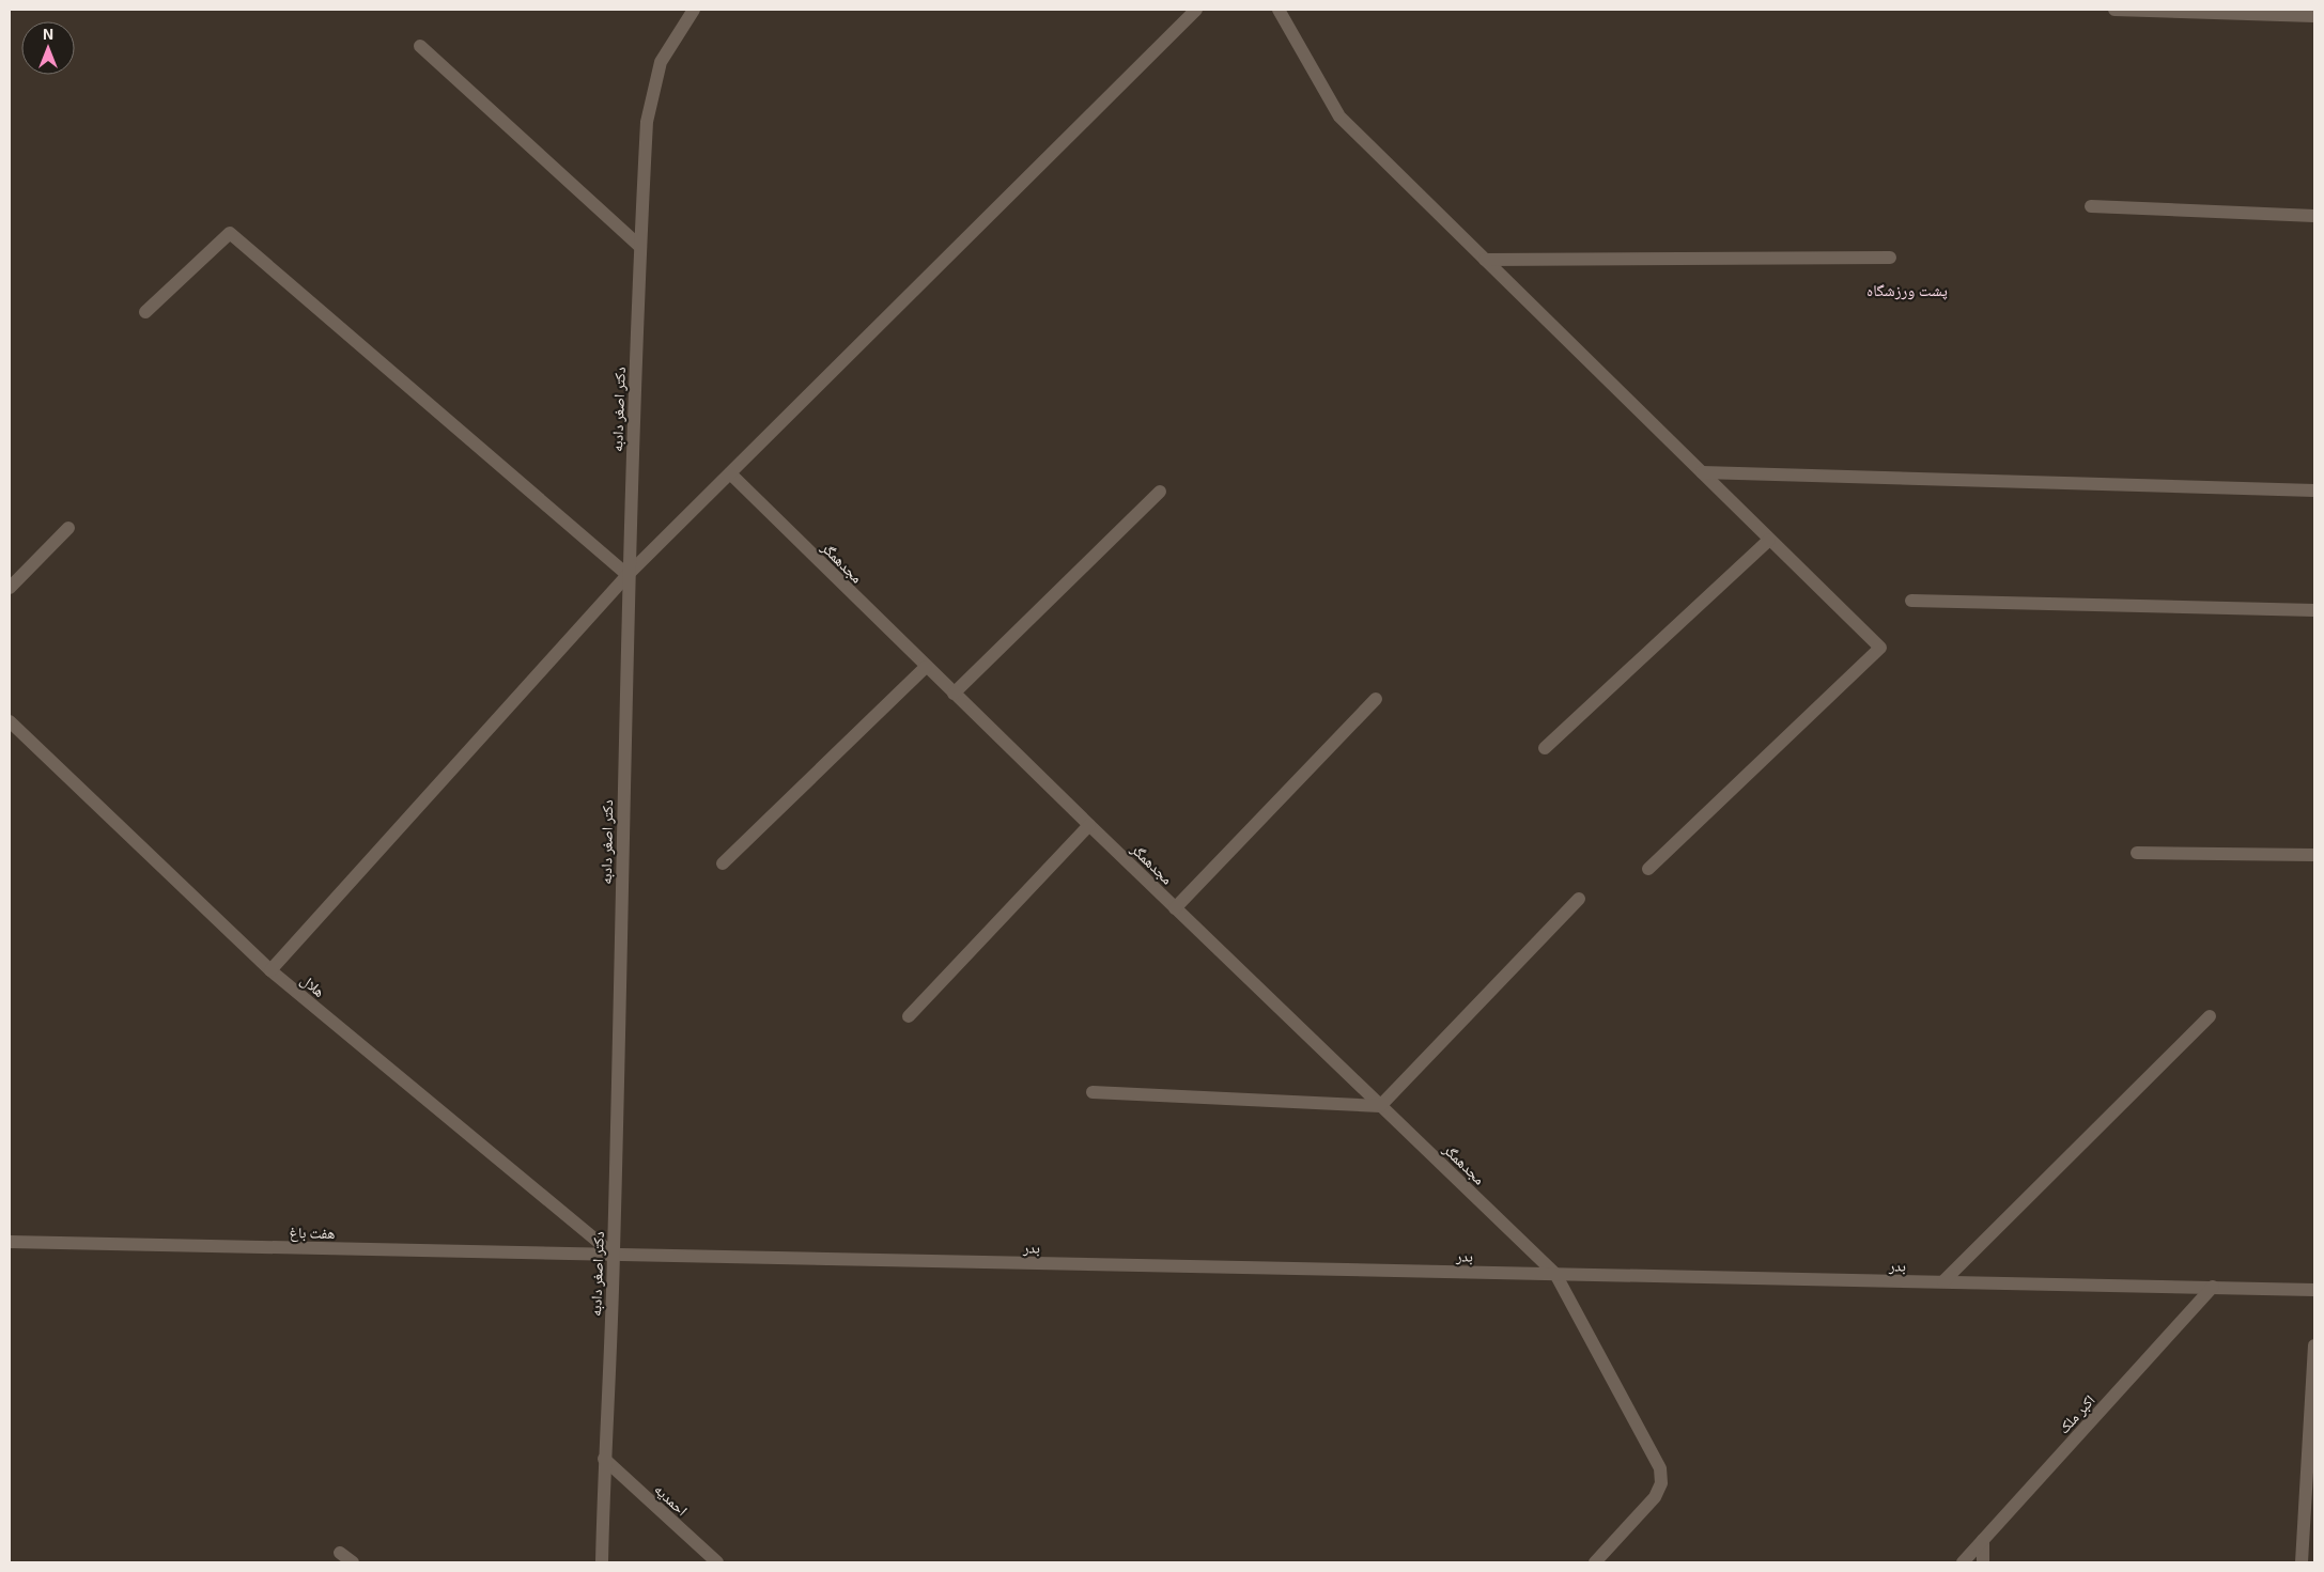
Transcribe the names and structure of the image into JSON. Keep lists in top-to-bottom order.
{
  "streets": {
    "street": [
      "دکتر اصغر دادبه",
      "مجدهمگر",
      "هلال",
      "هفت باغ",
      "بدر",
      "اکبر ملک",
      "احمدیه"
    ]
  },
  "crossings": [
    ["دکتر اصغر دادبه", "هلال"],
    ["دکتر اصغر دادبه", "هفت باغ"],
    ["دکتر اصغر دادبه", "بدر"],
    ["دکتر اصغر دادبه", "احمدیه"],
    ["مجدهمگر", "بدر"],
    ["هلال", "هفت باغ"],
    ["هلال", "بدر"],
    ["هفت باغ", "بدر"],
    ["بدر", "اکبر ملک"]
  ],
  "districts": ["پشت ورزشگاه"],
  "north": "top"
}
